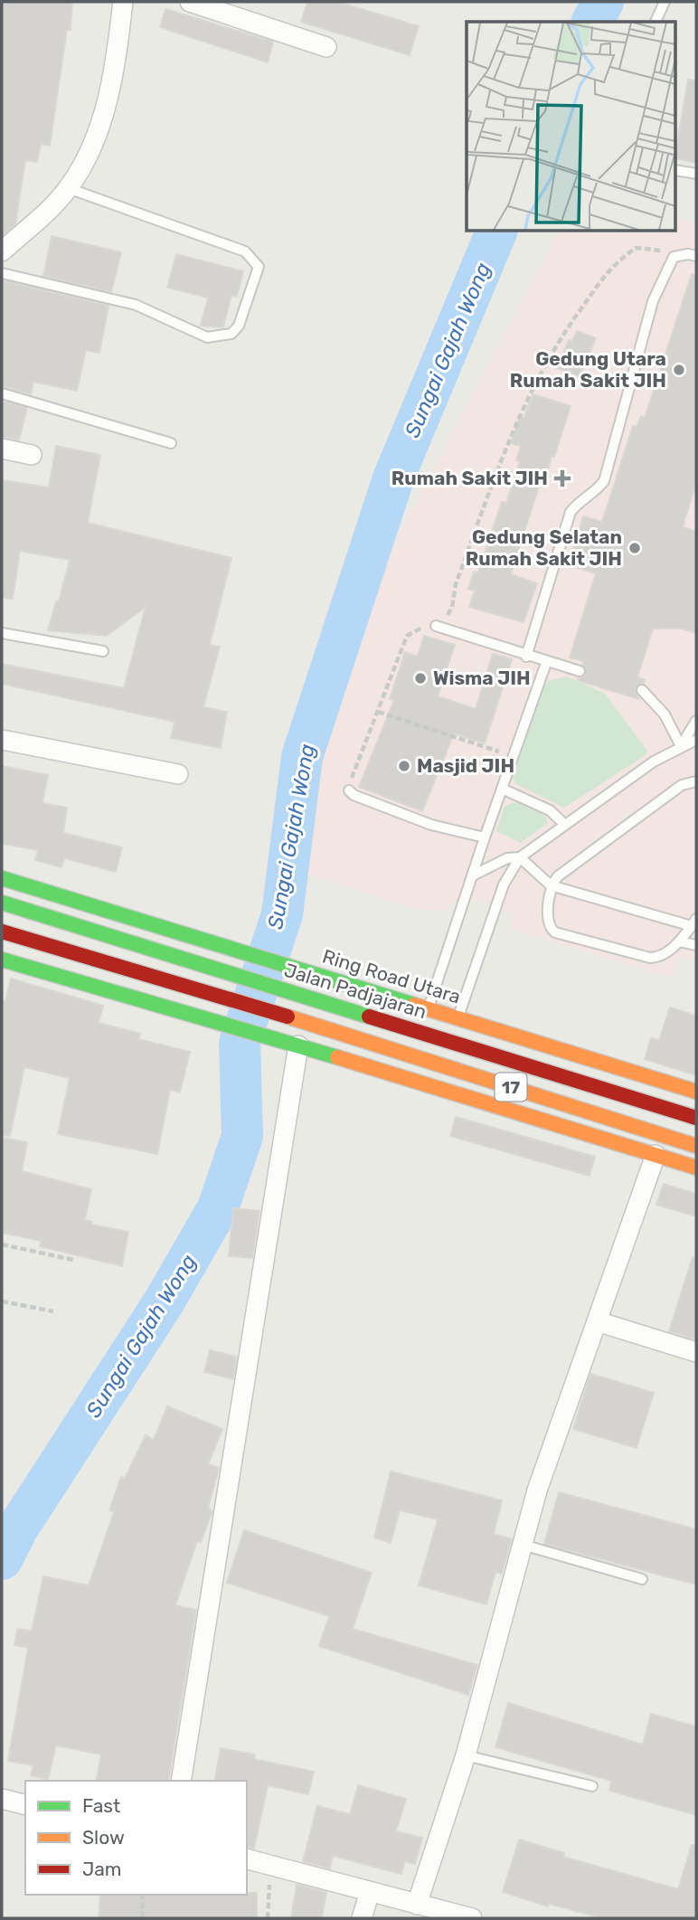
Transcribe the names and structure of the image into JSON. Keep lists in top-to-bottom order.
{
  "streets": {
    "main road": ["Ring Road Utara", "Jalan Padjajaran", "17"]
  },
  "water": ["Sungai Gajah Wong"],
  "places": {
    "other": [
      "Gedung Utara Rumah Sakit JIH",
      "Gedung Selatan Rumah Sakit JIH",
      "Wisma JIH",
      "Masjid JIH"
    ],
    "health": ["Rumah Sakit JIH"]
  },
  "legend": ["Fast", "Slow", "Jam"]
}
